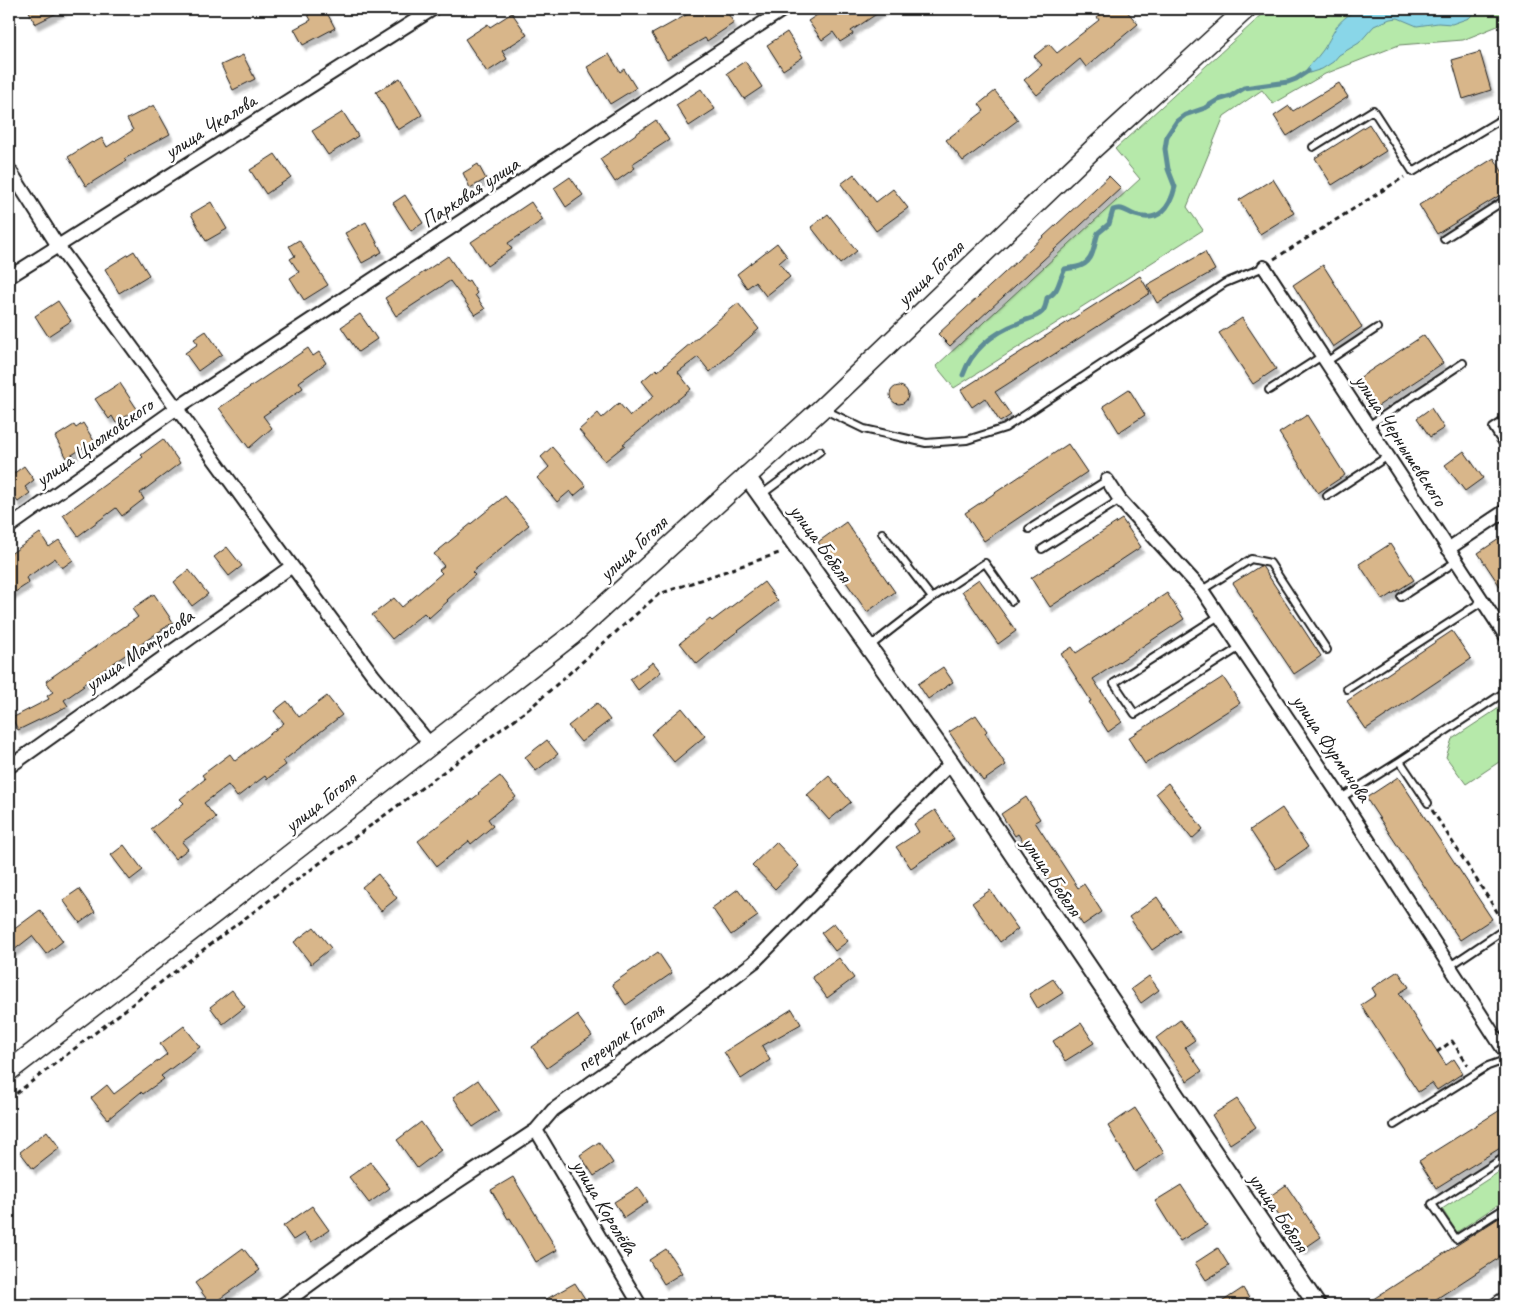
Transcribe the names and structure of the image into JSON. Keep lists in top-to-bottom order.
{
  "streets": {
    "main road": ["улица Гоголя"],
    "street": [
      "улица Чкалова",
      "Парковая улица",
      "улица Чернышевского",
      "улица Циолковского",
      "улица Бебеля",
      "улица Матросова",
      "улица Фурманова",
      "переулок Гоголя",
      "улица Королёва"
    ]
  },
  "crossings": [
    ["Парковая улица", "улица Циолковского"],
    ["улица Гоголя", "улица Бебеля"],
    ["улица Бебеля", "переулок Гоголя"],
    ["переулок Гоголя", "улица Королёва"]
  ]
}
